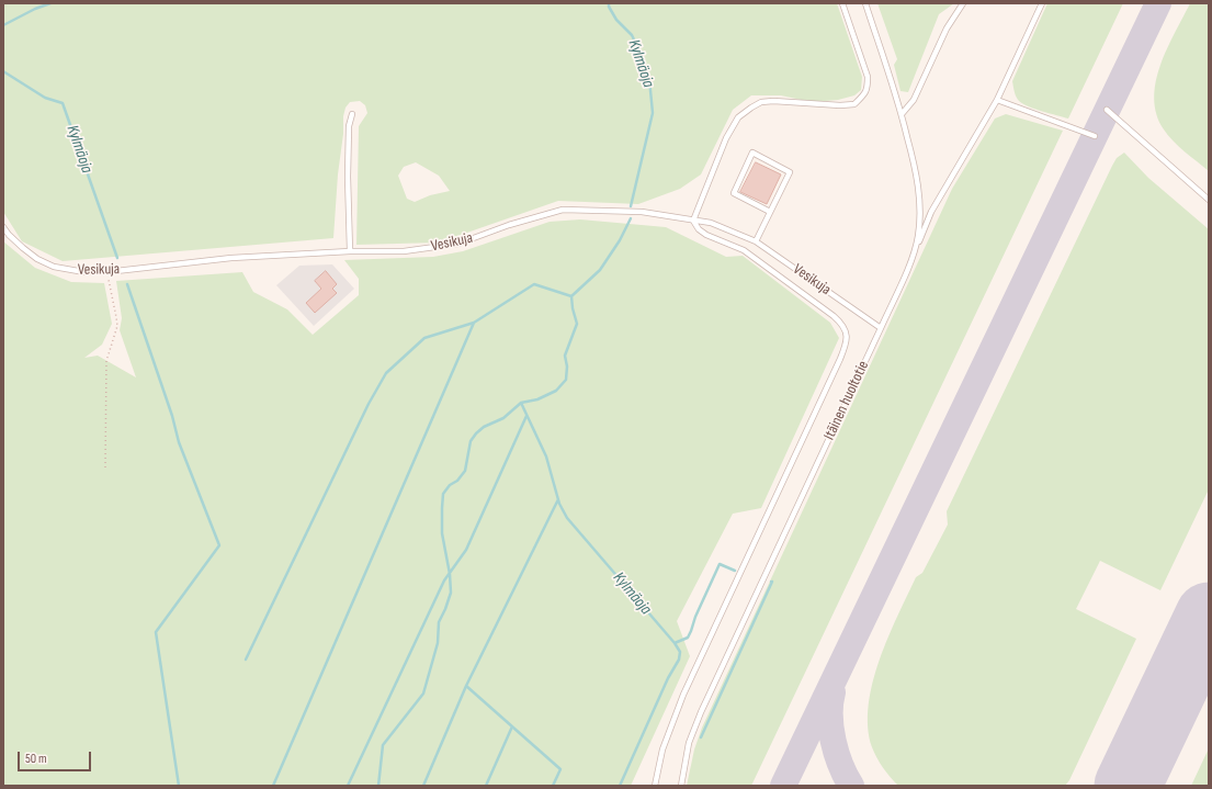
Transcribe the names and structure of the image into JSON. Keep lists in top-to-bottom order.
{
  "streets": {
    "lane": ["Vesikuja", "Itäinen huoltotie"]
  },
  "crossings": [
    ["Vesikuja", "Itäinen huoltotie"]
  ],
  "water": ["Kylmäoja"],
  "scale_bar": "50 m"
}
